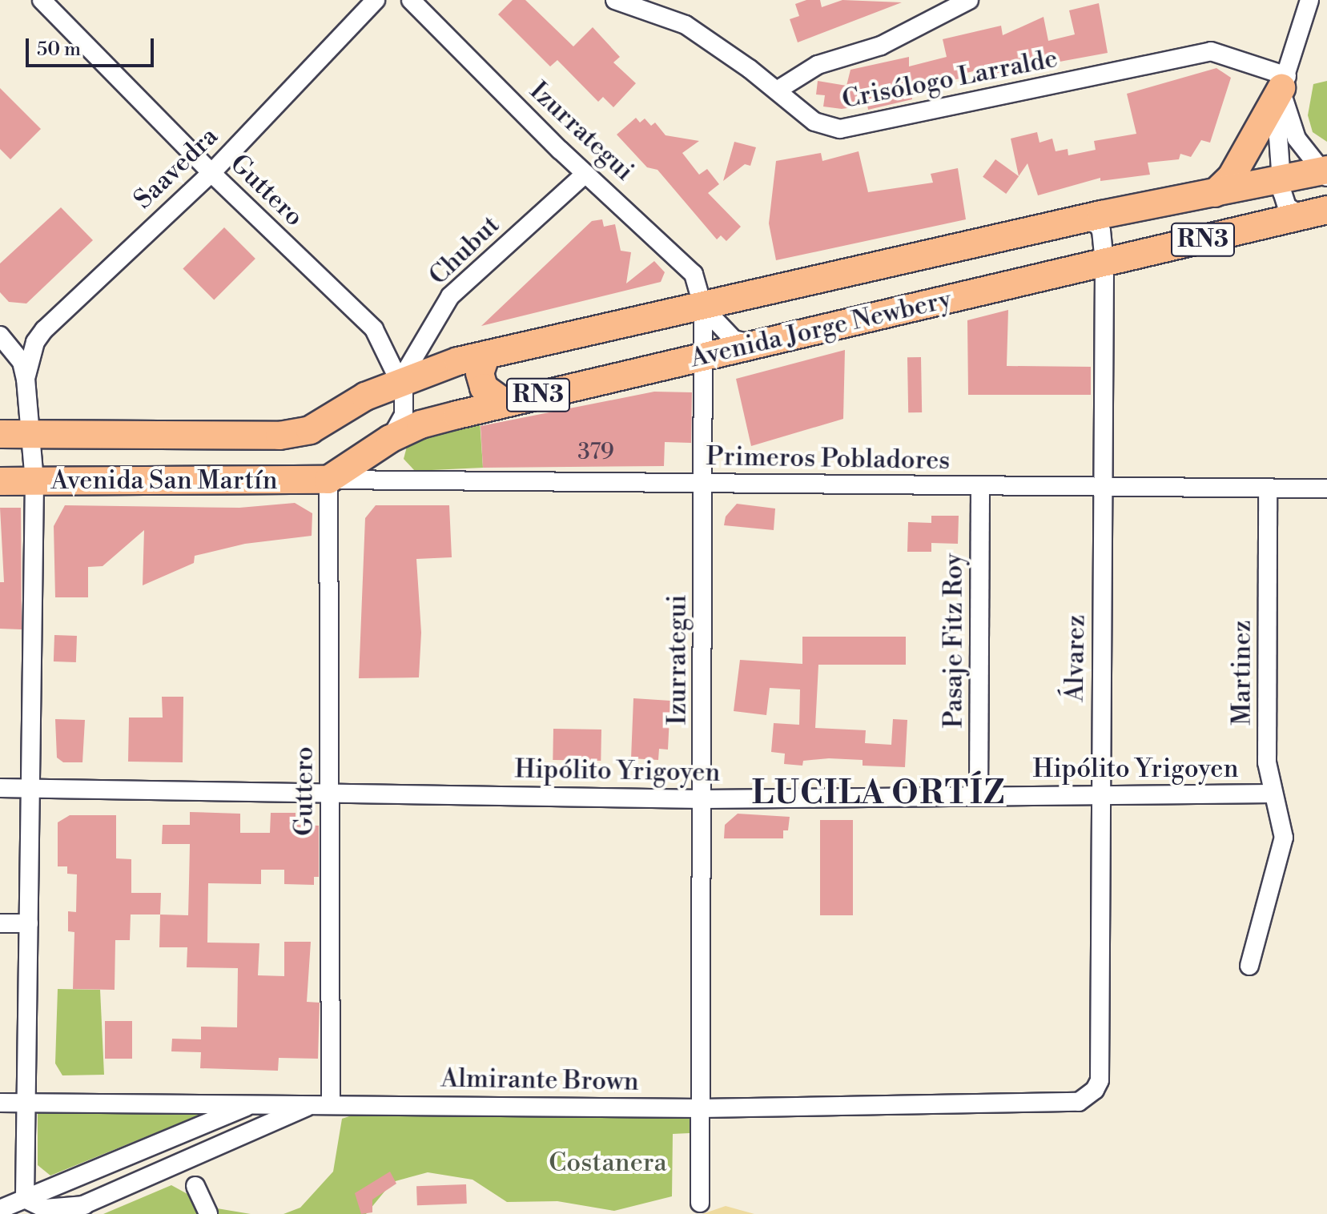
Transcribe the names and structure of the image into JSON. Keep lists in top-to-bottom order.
{
  "streets": {
    "highway": ["RN3", "Avenida Jorge Newbery", "Avenida San Martín"],
    "street": [
      "Crisólogo Larralde",
      "Izurrategui",
      "Saavedra",
      "Guttero",
      "Chubut",
      "Primeros Pobladores",
      "Pasaje Fitz Roy",
      "Álvarez",
      "Martinez",
      "Hipólito Yrigoyen",
      "Almirante Brown"
    ]
  },
  "crossings": [
    ["Izurrategui", "Chubut"],
    ["Izurrategui", "Avenida Jorge Newbery"],
    ["Izurrategui", "Primeros Pobladores"],
    ["Izurrategui", "Hipólito Yrigoyen"],
    ["Izurrategui", "Almirante Brown"],
    ["Saavedra", "Guttero"],
    ["Guttero", "Chubut"],
    ["Guttero", "Avenida Jorge Newbery"],
    ["Guttero", "Primeros Pobladores"],
    ["Guttero", "Avenida San Martín"],
    ["Guttero", "Hipólito Yrigoyen"],
    ["Guttero", "Almirante Brown"],
    ["RN3", "Avenida Jorge Newbery"],
    ["Chubut", "Avenida Jorge Newbery"],
    ["Avenida Jorge Newbery", "Primeros Pobladores"],
    ["Avenida Jorge Newbery", "Avenida San Martín"],
    ["Avenida Jorge Newbery", "Álvarez"],
    ["Primeros Pobladores", "Avenida San Martín"],
    ["Primeros Pobladores", "Pasaje Fitz Roy"],
    ["Primeros Pobladores", "Álvarez"],
    ["Primeros Pobladores", "Martinez"],
    ["Pasaje Fitz Roy", "Hipólito Yrigoyen"],
    ["Álvarez", "Hipólito Yrigoyen"],
    ["Álvarez", "Almirante Brown"],
    ["Martinez", "Hipólito Yrigoyen"]
  ],
  "districts": ["LUCILA ORTÍZ"],
  "parks": ["Costanera"],
  "house_numbers": ["379"],
  "scale_bar": "50 m"
}
